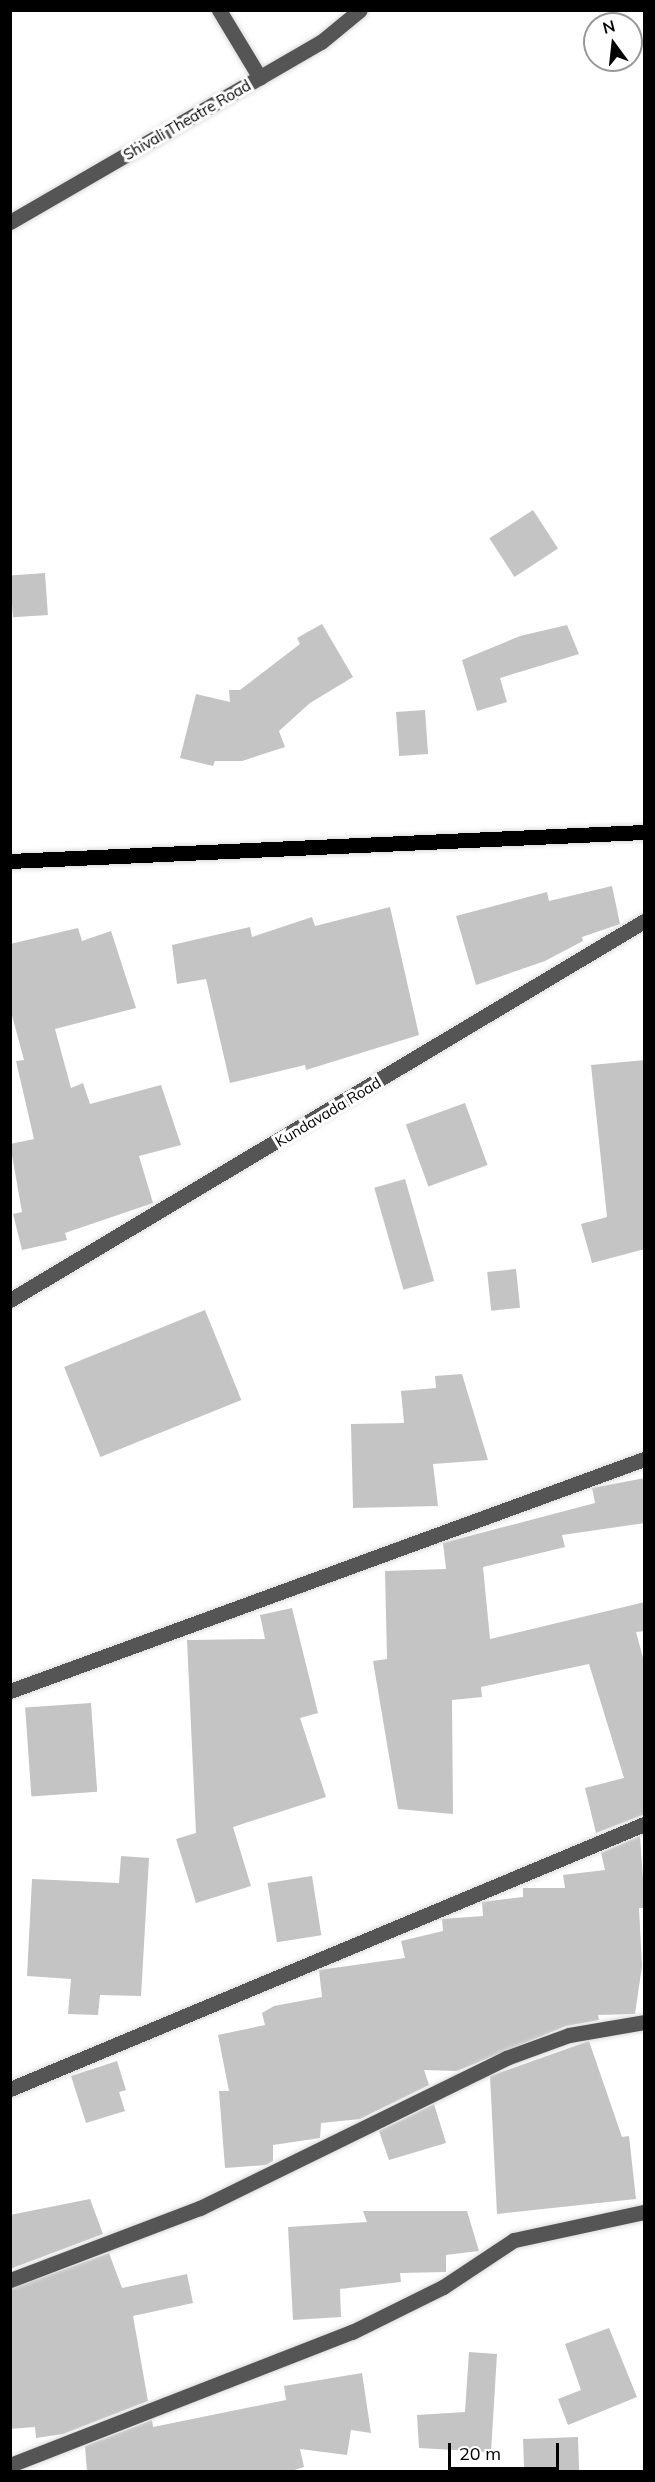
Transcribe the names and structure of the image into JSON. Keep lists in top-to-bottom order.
{
  "streets": {
    "street": ["Shivali Theatre Road", "Kundavada Road"]
  },
  "scale_bar": "20 m",
  "north": "top"
}
